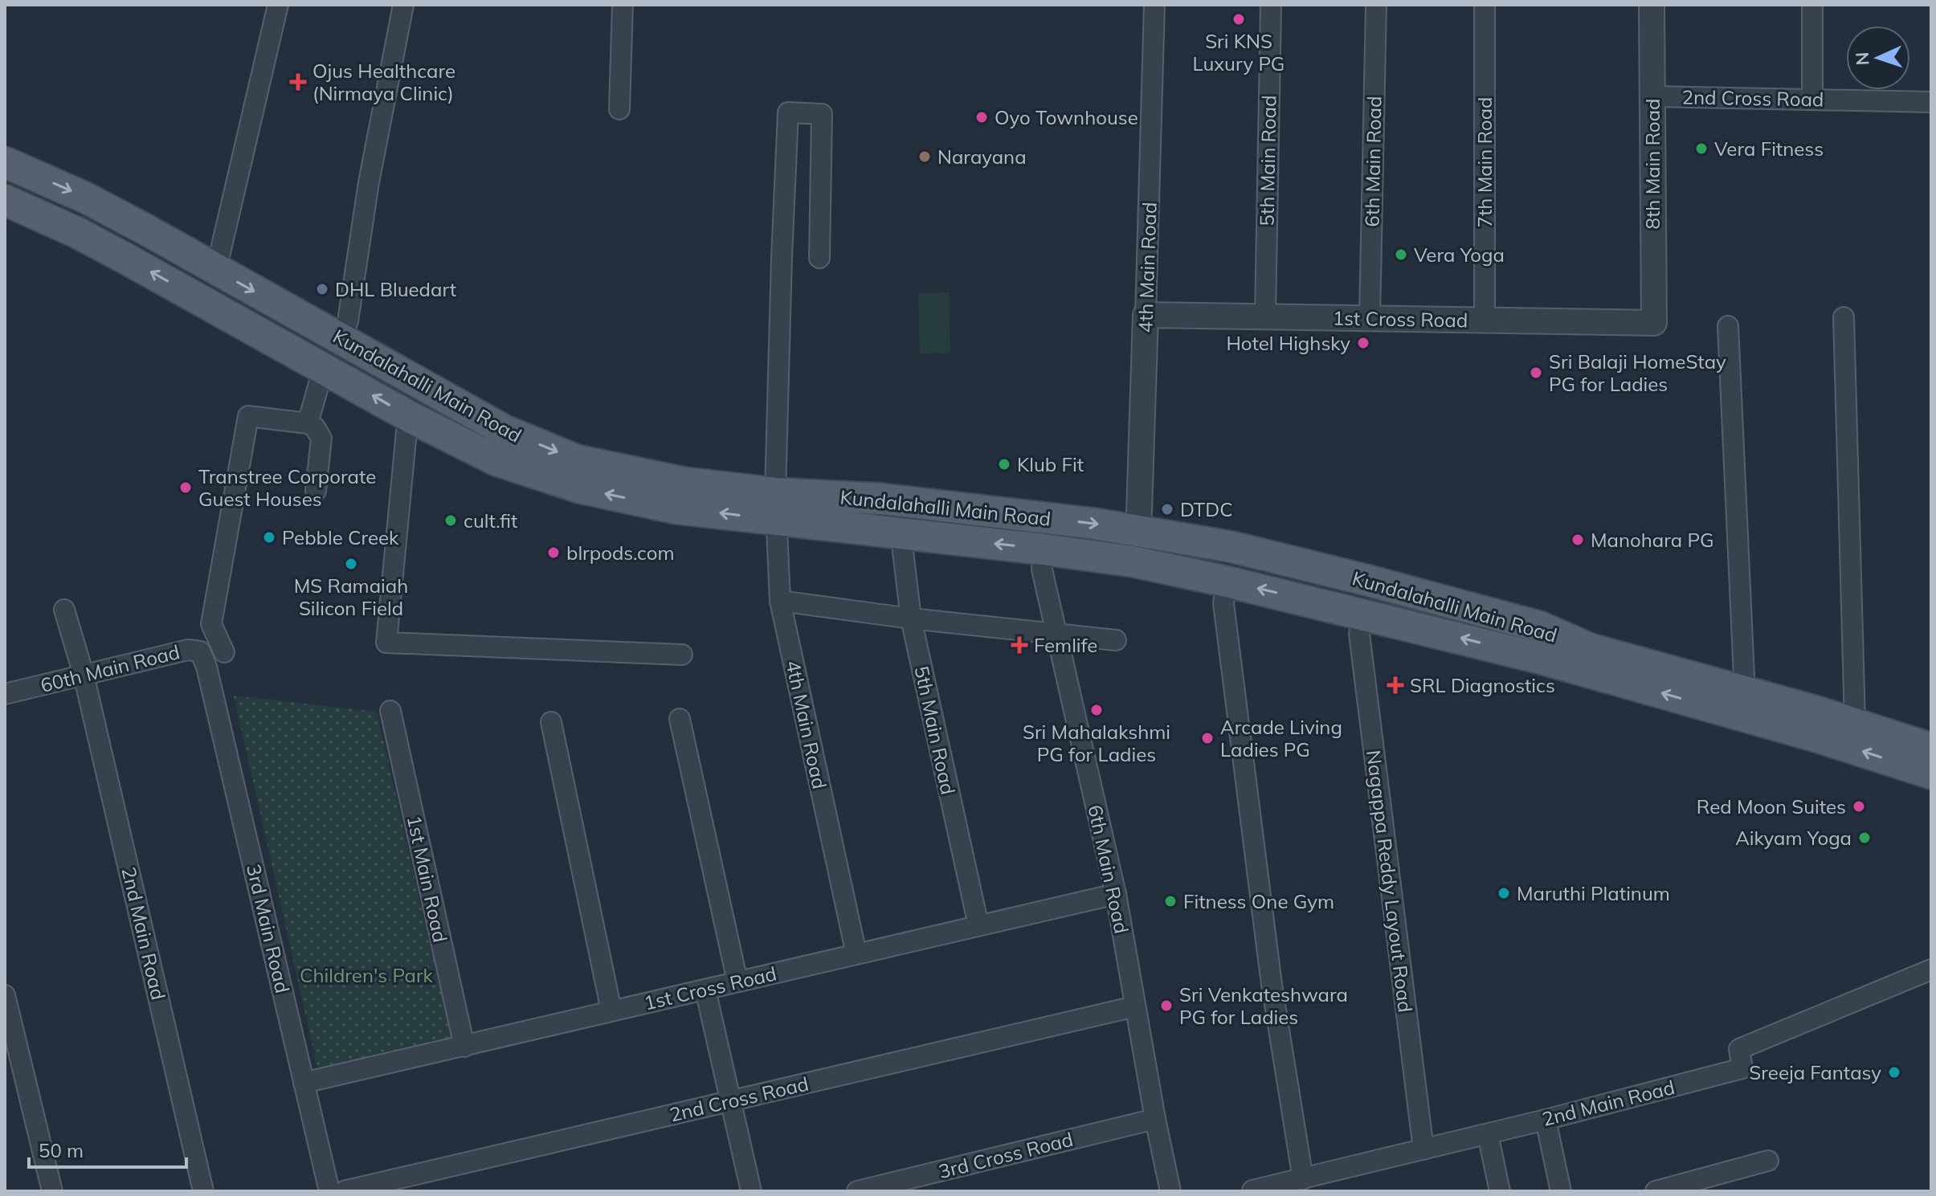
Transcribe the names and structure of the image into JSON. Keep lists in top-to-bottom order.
{
  "streets": {
    "main road": ["Kundalahalli Main Road"],
    "street": [
      "2nd Cross Road",
      "5th Main Road",
      "6th Main Road",
      "7th Main Road",
      "8th Main Road",
      "4th Main Road",
      "1st Cross Road",
      "60th Main Road",
      "1st Main Road",
      "Nagappa Reddy Layout Road",
      "3rd Main Road",
      "2nd Main Road",
      "3rd Cross Road"
    ]
  },
  "crossings": [
    ["2nd Cross Road", "6th Main Road"],
    ["2nd Cross Road", "8th Main Road"],
    ["5th Main Road", "1st Cross Road"],
    ["5th Main Road", "Kundalahalli Main Road"],
    ["6th Main Road", "1st Cross Road"],
    ["6th Main Road", "Kundalahalli Main Road"],
    ["6th Main Road", "3rd Cross Road"],
    ["7th Main Road", "1st Cross Road"],
    ["8th Main Road", "1st Cross Road"],
    ["4th Main Road", "1st Cross Road"],
    ["4th Main Road", "Kundalahalli Main Road"],
    ["1st Cross Road", "1st Main Road"],
    ["1st Cross Road", "3rd Main Road"],
    ["Kundalahalli Main Road", "Nagappa Reddy Layout Road"],
    ["60th Main Road", "3rd Main Road"],
    ["60th Main Road", "2nd Main Road"],
    ["Nagappa Reddy Layout Road", "2nd Main Road"]
  ],
  "parks": ["Children's Park"],
  "places": {
    "other": [
      "Sri KNS Luxury PG",
      "Oyo Townhouse",
      "Vera Fitness",
      "Narayana",
      "Vera Yoga",
      "DHL Bluedart",
      "Hotel Highsky",
      "Sri Balaji HomeStay PG for Ladies",
      "Klub Fit",
      "Transtree Corporate Guest Houses",
      "DTDC",
      "cult.fit",
      "Pebble Creek",
      "Manohara PG",
      "blrpods.com",
      "MS Ramaiah Silicon Field",
      "Sri Mahalakshmi PG for Ladies",
      "Arcade Living Ladies PG",
      "Red Moon Suites",
      "Aikyam Yoga",
      "Maruthi Platinum",
      "Fitness One Gym",
      "Sri Venkateshwara PG for Ladies",
      "Sreeja Fantasy"
    ],
    "health": ["Ojus Healthcare (Nirmaya Clinic)", "Femlife", "SRL Diagnostics"]
  },
  "scale_bar": "50 m",
  "north": "left"
}
